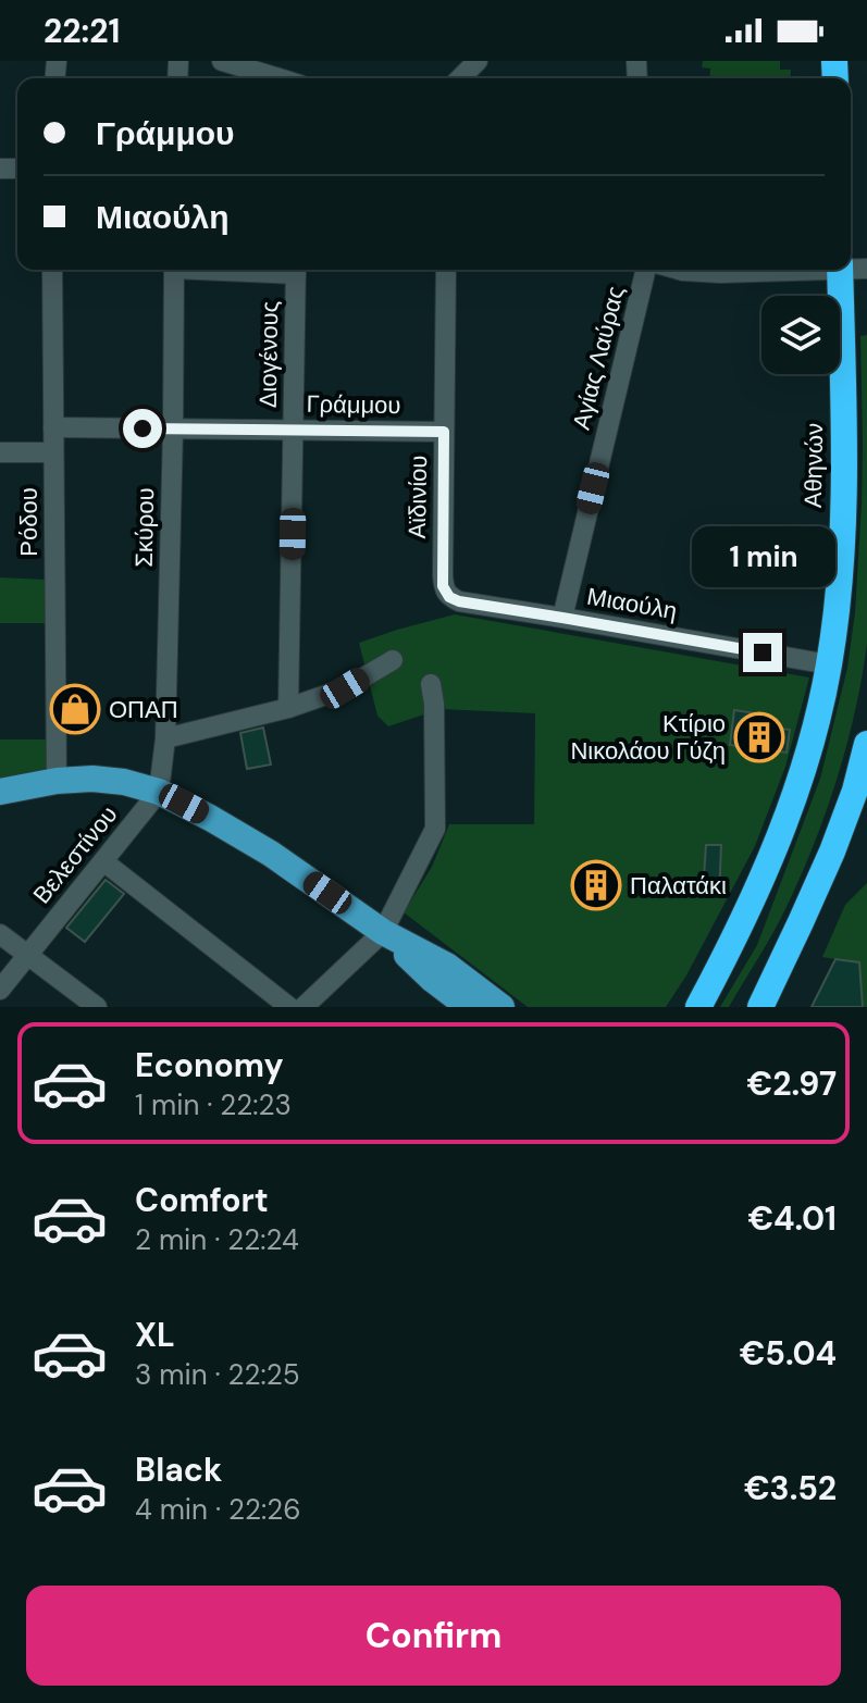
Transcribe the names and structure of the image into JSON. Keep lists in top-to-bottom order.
{
  "streets": {
    "highway": ["Αθηνών"],
    "street": [
      "Διογένους",
      "Αγίας Λαύρας",
      "Γράμμου",
      "Αϊδινίου",
      "Ρόδου",
      "Σκύρου",
      "Μιαούλη",
      "Βελεστίνου"
    ]
  },
  "crossings": [
    ["Διογένους", "Γράμμου"],
    ["Αγίας Λαύρας", "Μιαούλη"],
    ["Γράμμου", "Αϊδινίου"],
    ["Γράμμου", "Ρόδου"],
    ["Γράμμου", "Σκύρου"],
    ["Αθηνών", "Μιαούλη"],
    ["Αϊδινίου", "Μιαούλη"],
    ["Σκύρου", "Βελεστίνου"]
  ],
  "places": {
    "shop": ["ΟΠΑΠ"],
    "building": ["Κτίριο Νικολάου Γύζη", "Παλατάκι"]
  },
  "page": {
    "status": "22:21",
    "banner": ["Γράμμου", "Μιαούλη"],
    "bubble": "1 min",
    "list": [
      {
        "name": "Economy",
        "note": "1 min · 22:23",
        "value": "€2.97"
      },
      {
        "name": "Comfort",
        "note": "2 min · 22:24",
        "value": "€4.01"
      },
      {
        "name": "XL",
        "note": "3 min · 22:25",
        "value": "€5.04"
      },
      {
        "name": "Black",
        "note": "4 min · 22:26",
        "value": "€3.52"
      }
    ],
    "buttons": "Confirm"
  }
}
